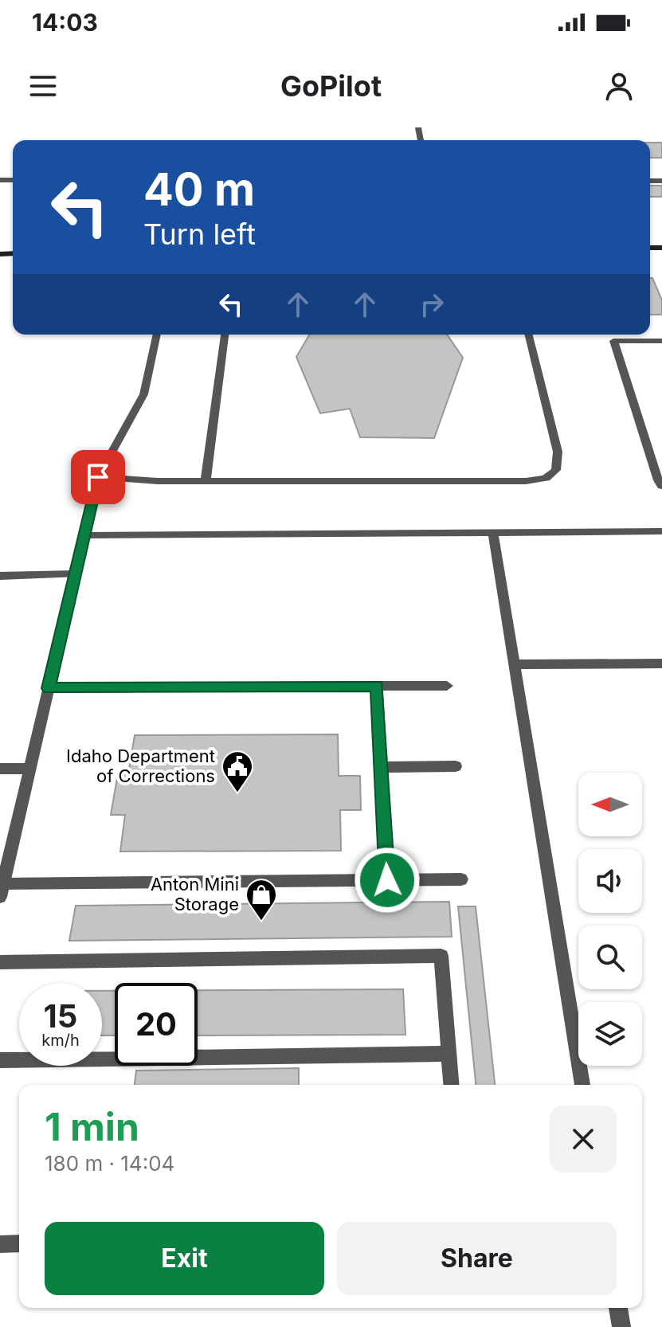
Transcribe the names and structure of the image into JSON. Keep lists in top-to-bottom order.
{
  "places": {
    "public building": ["Idaho Department of Corrections"],
    "shop": ["Anton Mini Storage"]
  },
  "north": "left",
  "page": {
    "status": "14:03",
    "header": "GoPilot",
    "turn": ["40 m", "Turn left"],
    "speed": "15 km/h",
    "limit": "20",
    "heading": ["1 min", "180 m · 14:04"],
    "buttons": ["Exit", "Share"]
  }
}
